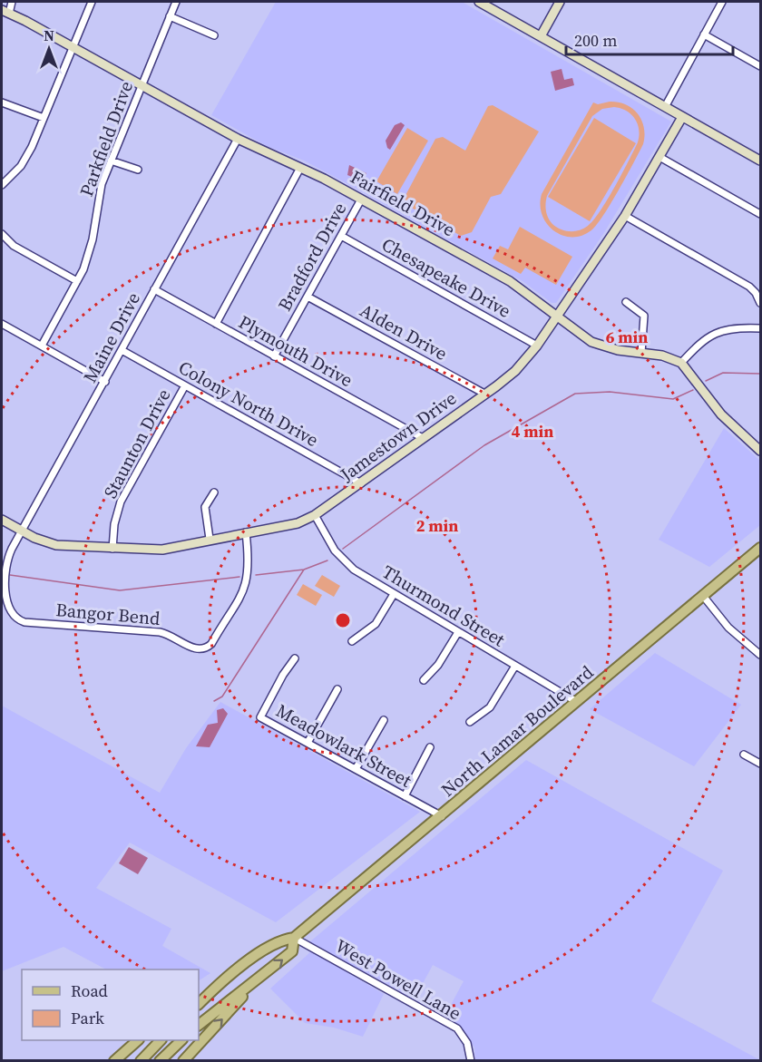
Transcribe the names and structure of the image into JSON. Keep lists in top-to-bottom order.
{
  "streets": {
    "main road": ["North Lamar Boulevard"],
    "street": [
      "Parkfield Drive",
      "Fairfield Drive",
      "Bradford Drive",
      "Chesapeake Drive",
      "Alden Drive",
      "Maine Drive",
      "Plymouth Drive",
      "Colony North Drive",
      "Jamestown Drive",
      "Staunton Drive",
      "Thurmond Street",
      "Bangor Bend",
      "Meadowlark Street",
      "West Powell Lane"
    ]
  },
  "crossings": [
    ["Parkfield Drive", "Fairfield Drive"],
    ["Fairfield Drive", "Bradford Drive"],
    ["Fairfield Drive", "Maine Drive"],
    ["Fairfield Drive", "Jamestown Drive"],
    ["Bradford Drive", "Chesapeake Drive"],
    ["Bradford Drive", "Alden Drive"],
    ["Bradford Drive", "Plymouth Drive"],
    ["Chesapeake Drive", "Jamestown Drive"],
    ["Alden Drive", "Jamestown Drive"],
    ["Maine Drive", "Plymouth Drive"],
    ["Maine Drive", "Colony North Drive"],
    ["Maine Drive", "Jamestown Drive"],
    ["Maine Drive", "Bangor Bend"],
    ["Plymouth Drive", "Jamestown Drive"],
    ["Colony North Drive", "Jamestown Drive"],
    ["Colony North Drive", "Staunton Drive"],
    ["Jamestown Drive", "Staunton Drive"],
    ["Jamestown Drive", "Thurmond Street"],
    ["Jamestown Drive", "Bangor Bend"],
    ["Thurmond Street", "North Lamar Boulevard"],
    ["North Lamar Boulevard", "Meadowlark Street"],
    ["North Lamar Boulevard", "West Powell Lane"]
  ],
  "legend": ["Road", "Park"],
  "scale_bar": "200 m",
  "north": "top",
  "rings": ["6 min", "4 min", "2 min"]
}
